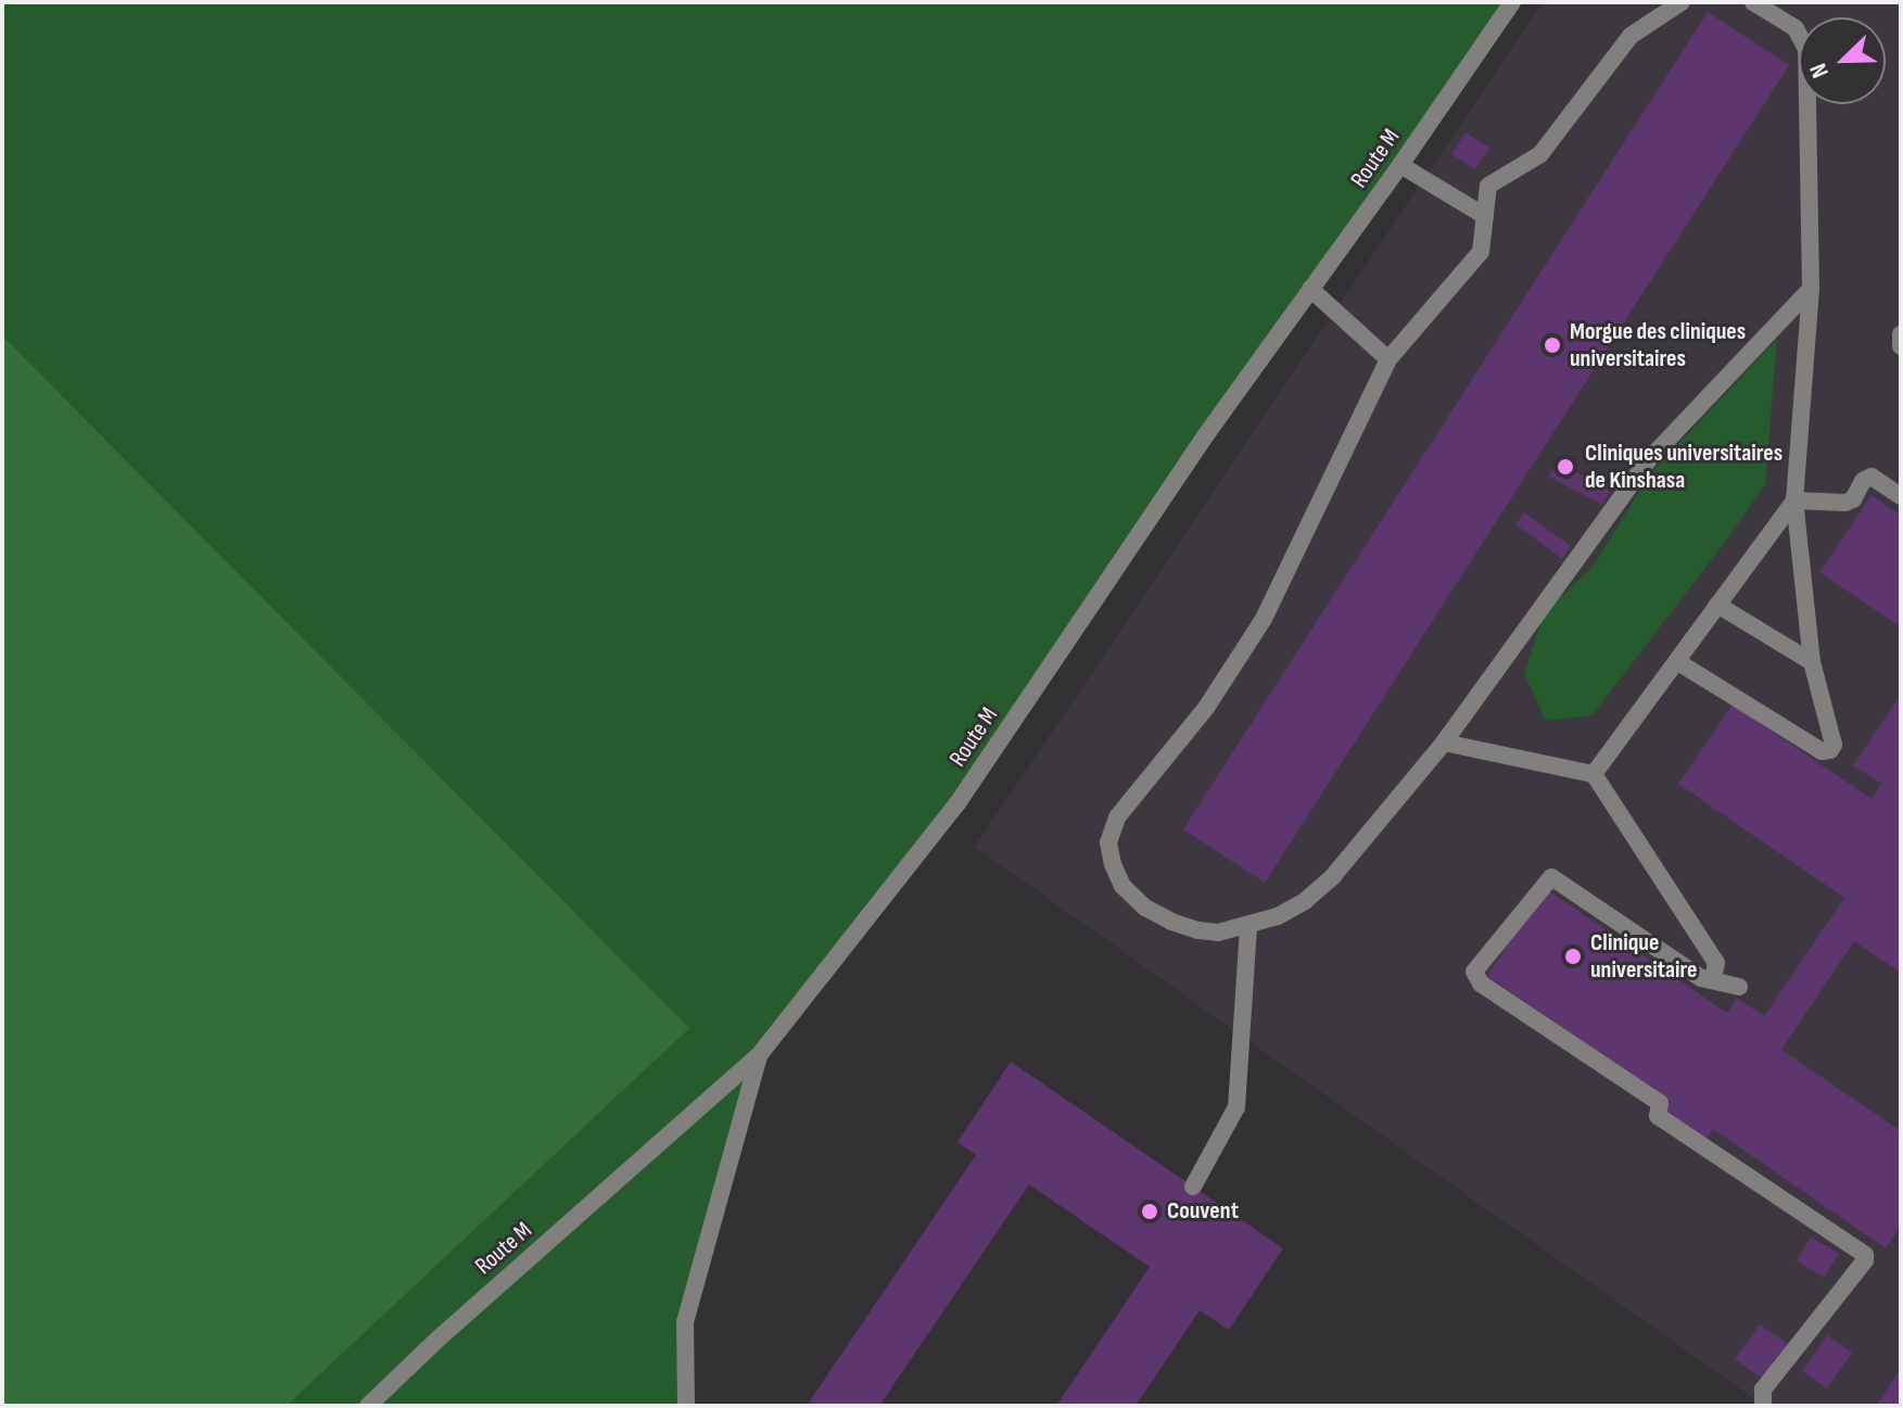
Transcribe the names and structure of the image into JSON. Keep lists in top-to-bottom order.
{
  "streets": {
    "lane": ["Route M"]
  },
  "places": [
    "Morgue des cliniques universitaires",
    "Cliniques universitaires de Kinshasa",
    "Clinique universitaire",
    "Couvent"
  ],
  "north": "bottom left"
}
